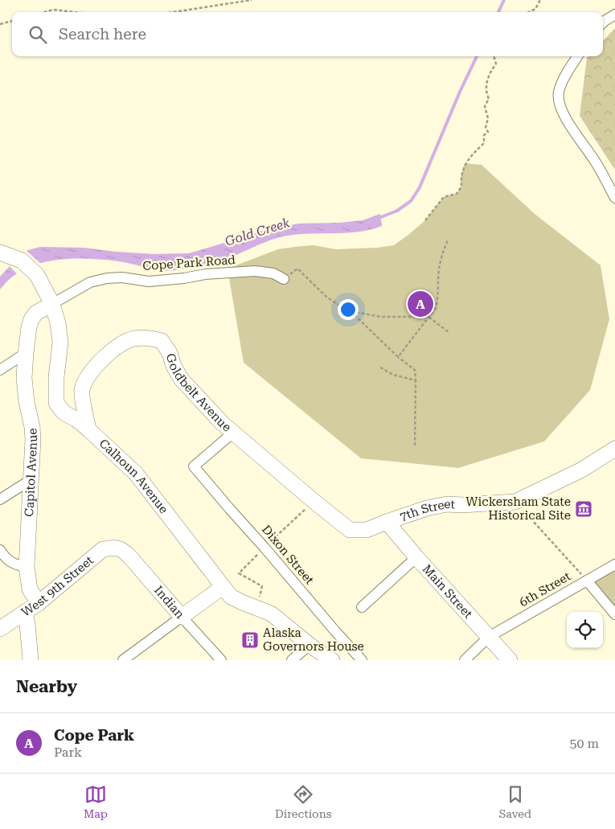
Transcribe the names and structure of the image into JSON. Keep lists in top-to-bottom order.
{
  "streets": {
    "street": [
      "Cope Park Road",
      "Goldbelt Avenue",
      "Capitol Avenue",
      "Calhoun Avenue",
      "7th Street",
      "Dixon Street",
      "West 9th Street",
      "6th Street",
      "Main Street",
      "Indian"
    ]
  },
  "crossings": [
    ["Cope Park Road", "Capitol Avenue"],
    ["Cope Park Road", "Calhoun Avenue"],
    ["Goldbelt Avenue", "Calhoun Avenue"],
    ["Goldbelt Avenue", "7th Street"],
    ["Goldbelt Avenue", "Dixon Street"],
    ["Capitol Avenue", "Calhoun Avenue"],
    ["Capitol Avenue", "West 9th Street"],
    ["7th Street", "Main Street"],
    ["West 9th Street", "Indian"],
    ["6th Street", "Main Street"]
  ],
  "water": ["Gold Creek"],
  "places": {
    "museum": ["Wickersham State Historical Site"],
    "building": ["Alaska Governors House"]
  },
  "page": {
    "search": "Search here",
    "pins": "A",
    "heading": "Nearby",
    "list": [
      {
        "mark": "A",
        "name": "Cope Park",
        "note": "Park",
        "value": "50 m"
      }
    ],
    "nav": ["Map", "Directions", "Saved"]
  }
}
